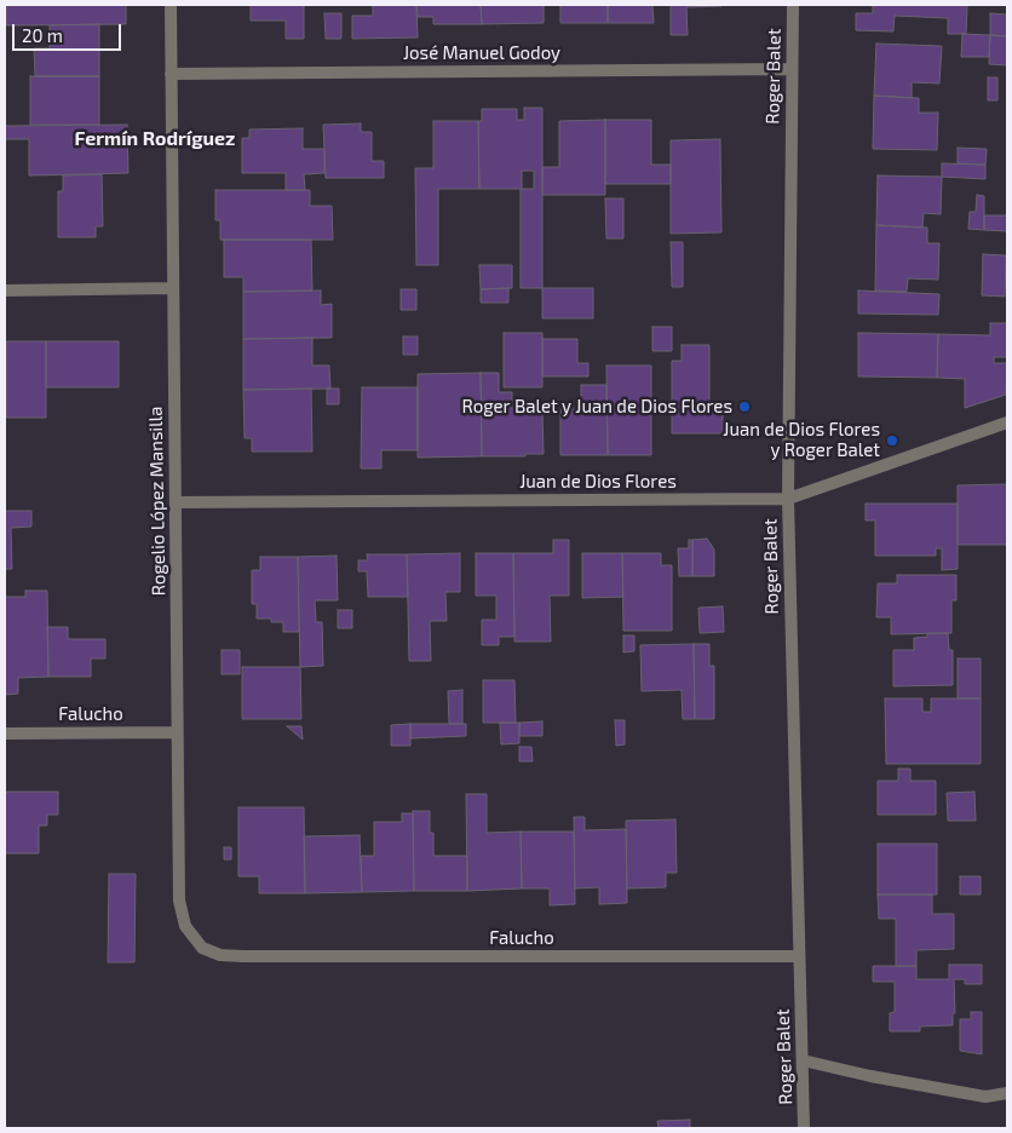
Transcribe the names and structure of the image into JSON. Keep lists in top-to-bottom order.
{
  "streets": {
    "street": [
      "José Manuel Godoy",
      "Roger Balet",
      "Juan de Dios Flores",
      "Rogelio López Mansilla",
      "Falucho"
    ]
  },
  "crossings": [
    ["José Manuel Godoy", "Roger Balet"],
    ["José Manuel Godoy", "Rogelio López Mansilla"],
    ["Roger Balet", "Juan de Dios Flores"],
    ["Roger Balet", "Falucho"],
    ["Juan de Dios Flores", "Rogelio López Mansilla"],
    ["Rogelio López Mansilla", "Falucho"]
  ],
  "districts": ["Fermín Rodríguez"],
  "places": ["Roger Balet y Juan de Dios Flores", "Juan de Dios Flores y Roger Balet"],
  "scale_bar": "20 m"
}
